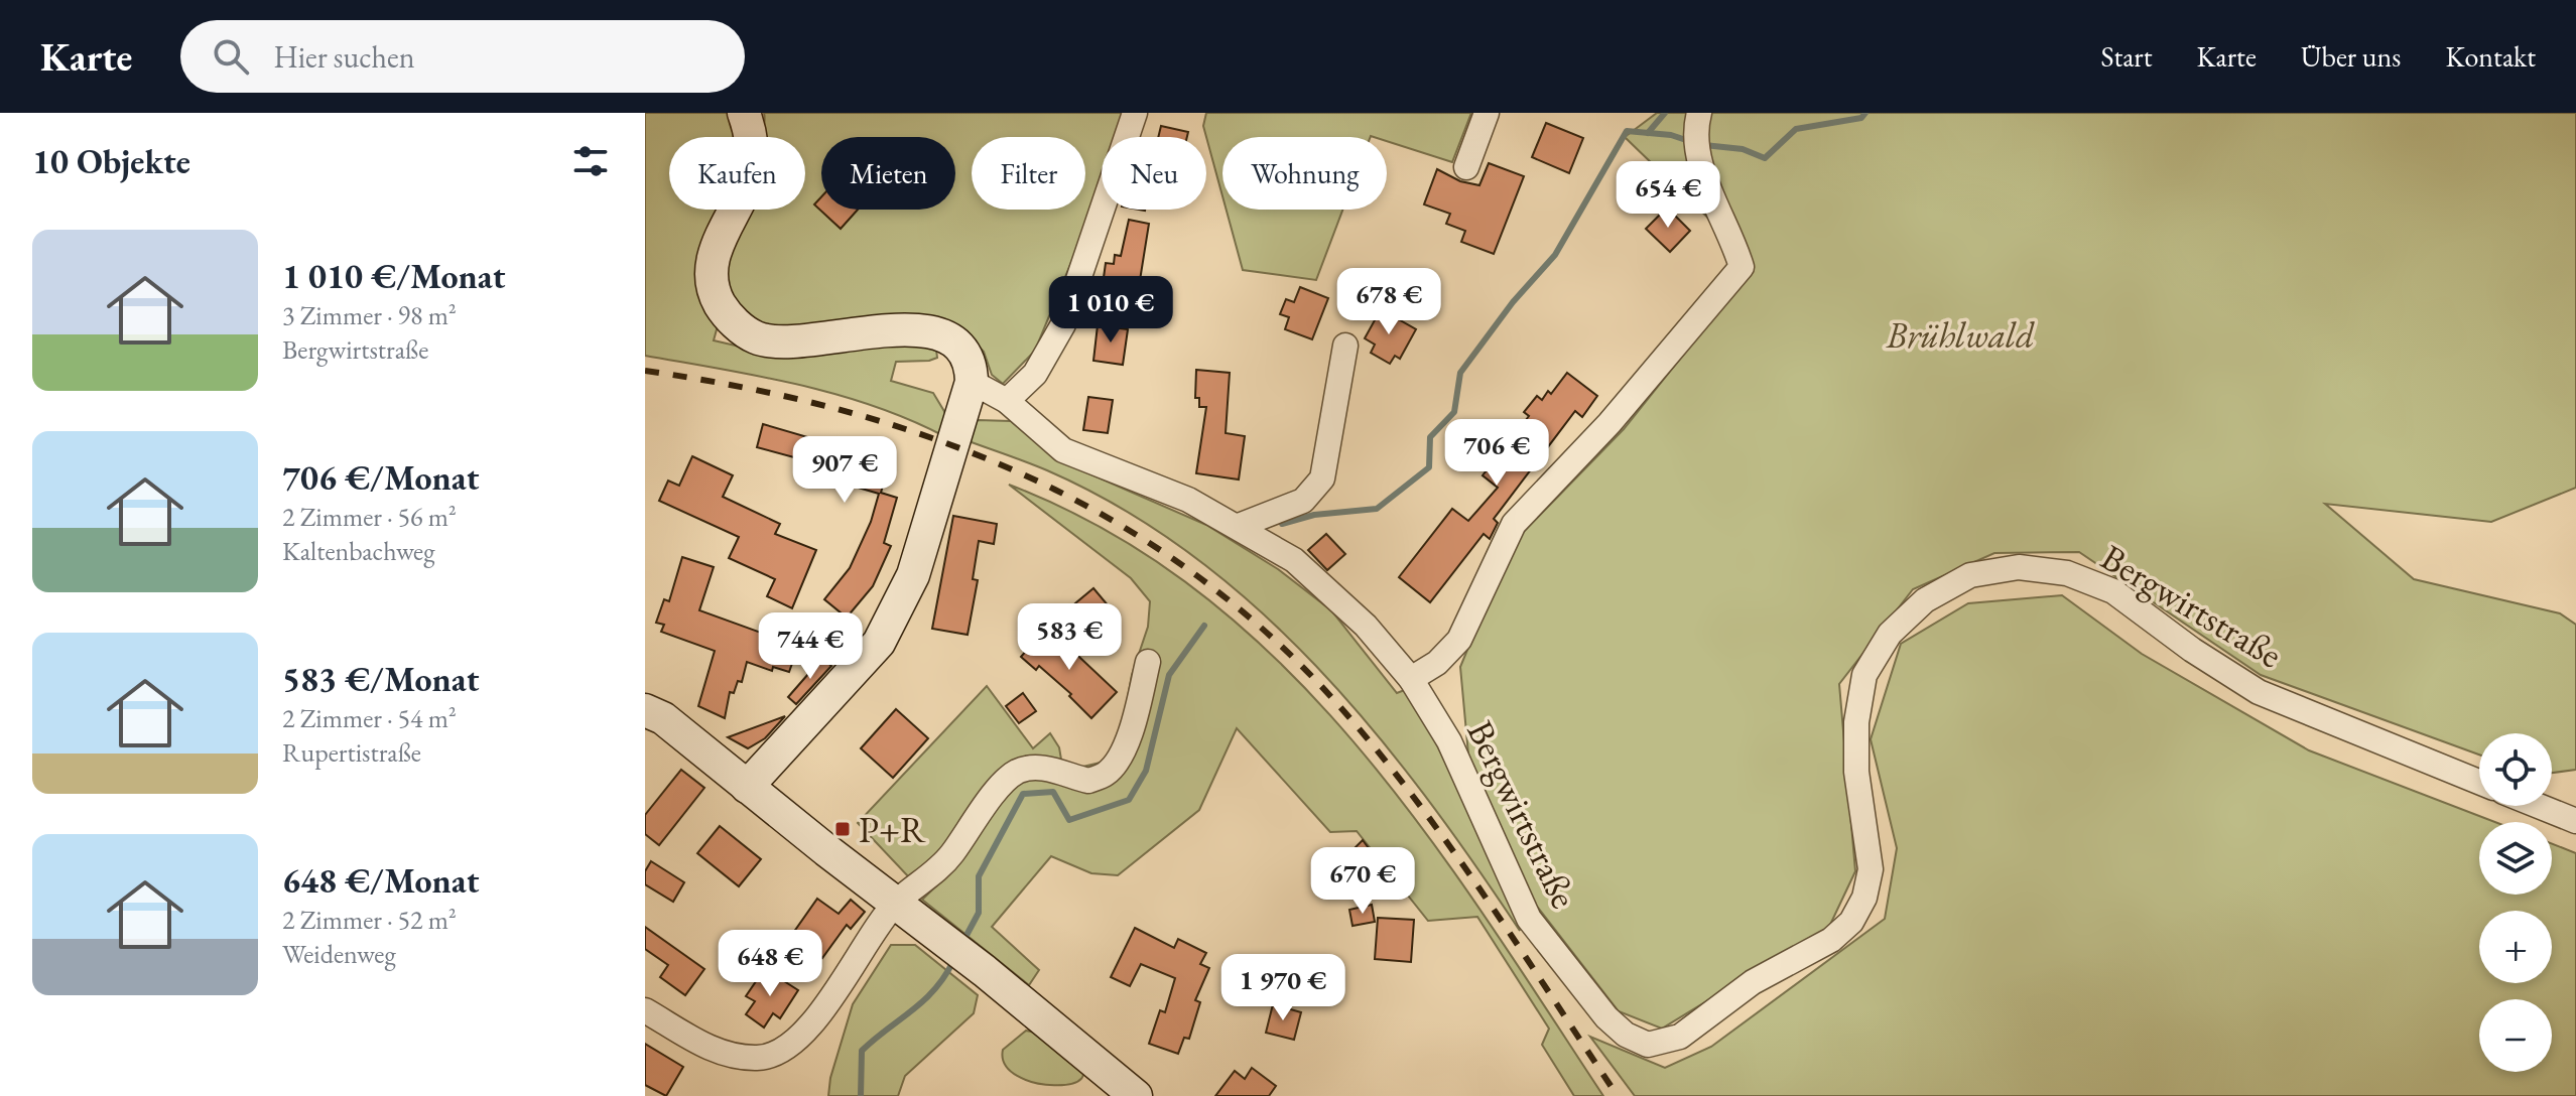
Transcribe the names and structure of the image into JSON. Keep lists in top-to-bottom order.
{
  "streets": {
    "street": ["Bergwirtstraße"]
  },
  "parks": ["Brühlwald"],
  "places": {
    "transit": ["P+R"]
  },
  "page": {
    "header": "Karte",
    "search": "Hier suchen",
    "nav": [
      "Start",
      "Karte",
      "Über uns",
      "Kontakt"
    ],
    "heading": "10 Objekte",
    "chip": [
      "Kaufen",
      "Mieten",
      "Filter",
      "Neu",
      "Wohnung"
    ],
    "price": [
      "654 €",
      "678 €",
      "1 010 €",
      "706 €",
      "907 €",
      "583 €",
      "744 €",
      "670 €",
      "648 €",
      "1 970 €"
    ],
    "list": [
      {
        "name": "1 010 €/Monat",
        "note": "3 Zimmer · 98 m² · Bergwirtstraße"
      },
      {
        "name": "706 €/Monat",
        "note": "2 Zimmer · 56 m² · Kaltenbachweg"
      },
      {
        "name": "583 €/Monat",
        "note": "2 Zimmer · 54 m² · Rupertistraße"
      },
      {
        "name": "648 €/Monat",
        "note": "2 Zimmer · 52 m² · Weidenweg"
      }
    ],
    "map_buttons": ["+", "−"]
  }
}
